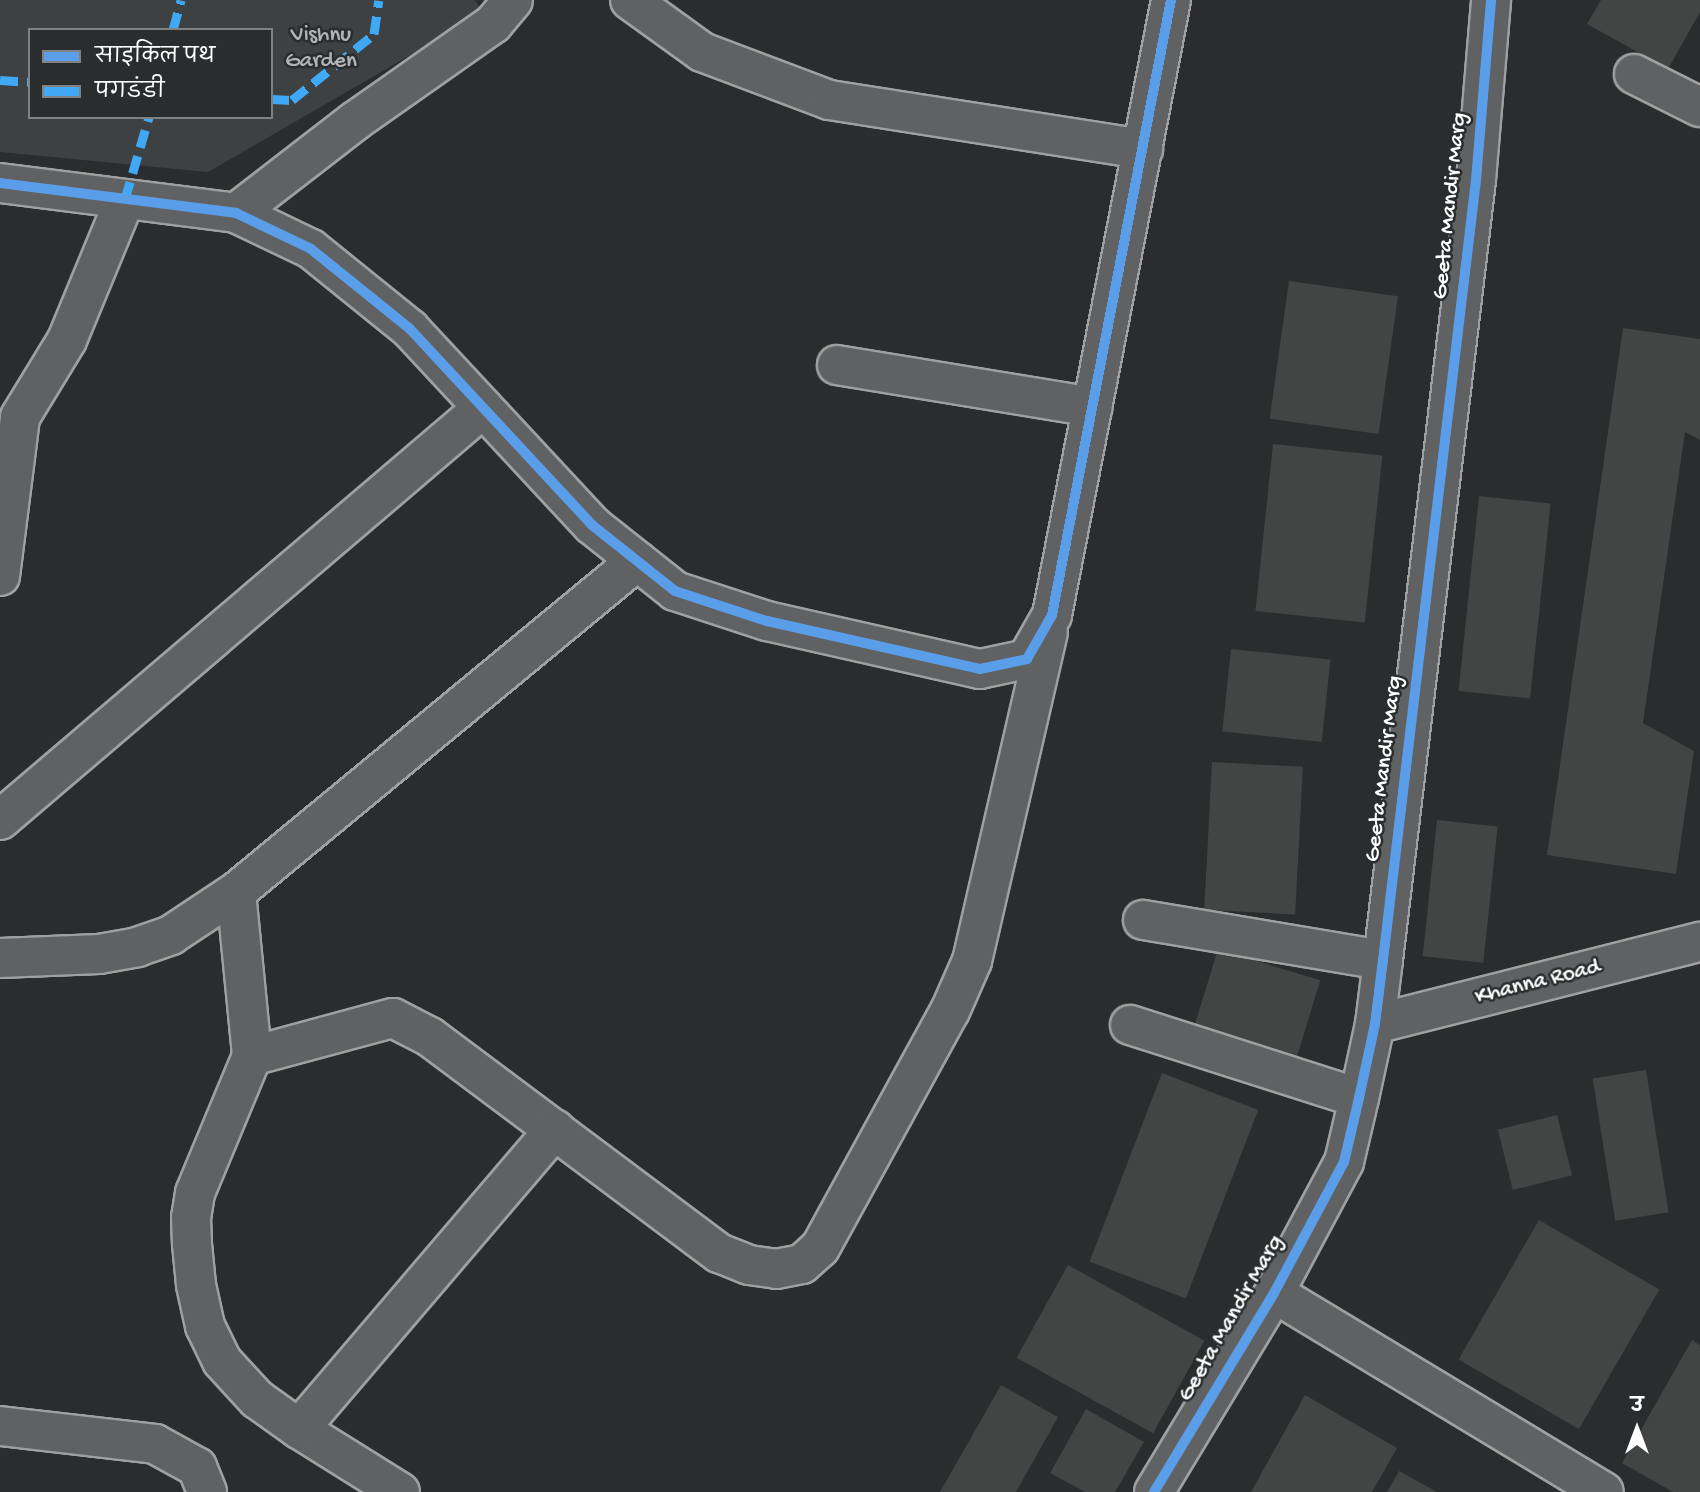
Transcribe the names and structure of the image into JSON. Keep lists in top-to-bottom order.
{
  "streets": {
    "street": ["Geeta Mandir Marg", "Khanna Road"]
  },
  "crossings": [
    ["Geeta Mandir Marg", "Khanna Road"]
  ],
  "parks": ["Vishnu Garden"],
  "legend": ["साइकिल पथ", "पगडंडी"],
  "north": "top"
}
